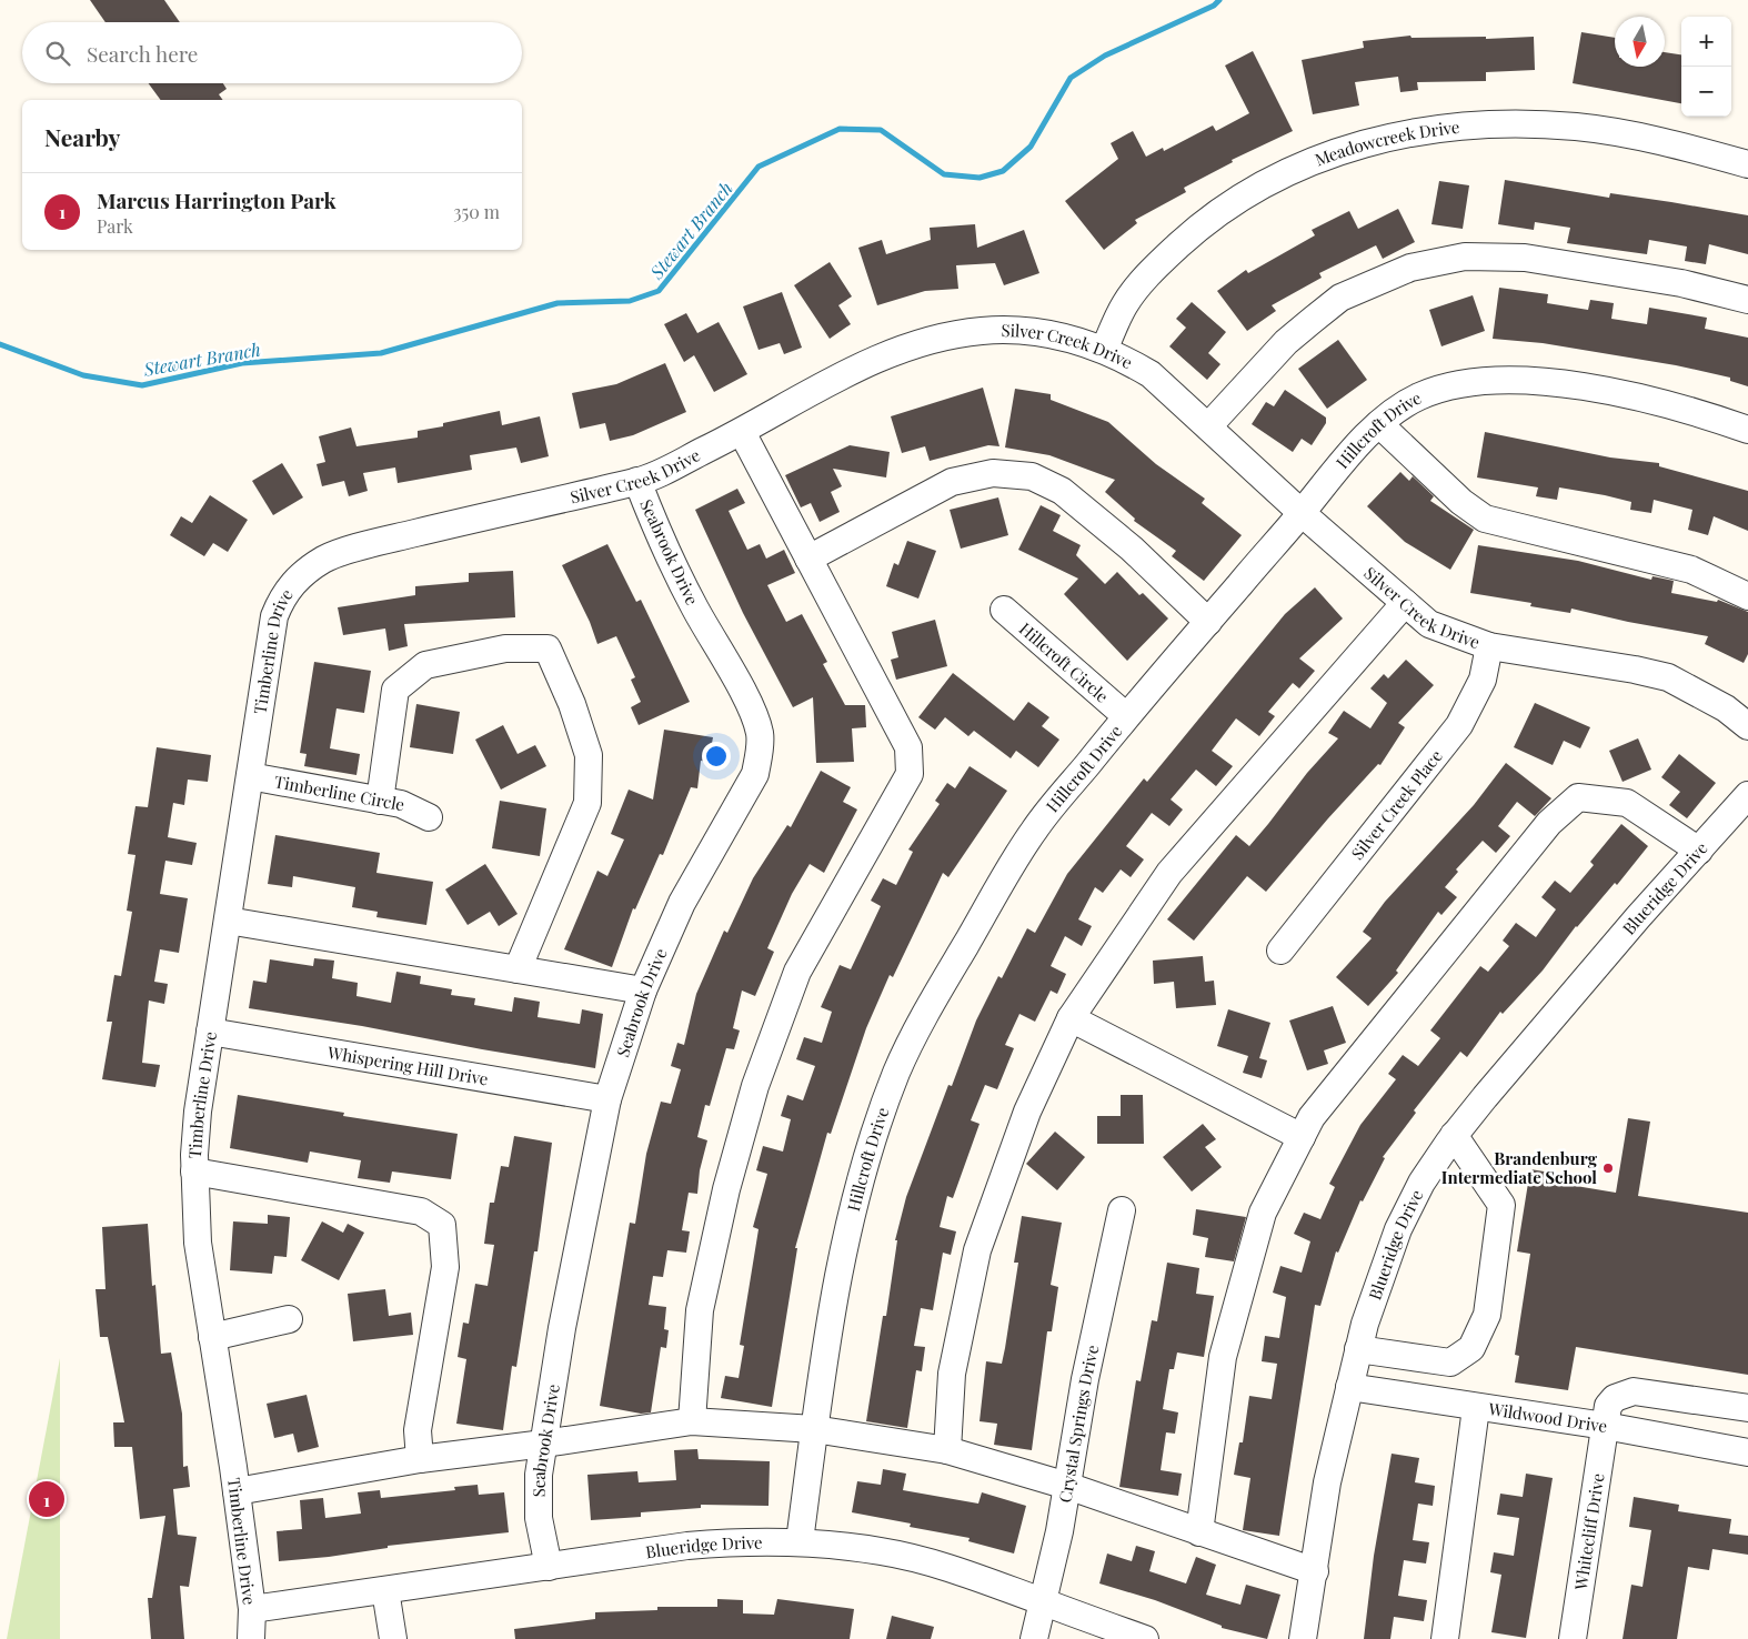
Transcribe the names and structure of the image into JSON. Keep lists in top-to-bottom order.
{
  "streets": {
    "street": [
      "Meadowcreek Drive",
      "Silver Creek Drive",
      "Hillcroft Drive",
      "Seabrook Drive",
      "Timberline Drive",
      "Hillcroft Circle",
      "Timberline Circle",
      "Silver Creek Place",
      "Blueridge Drive",
      "Whispering Hill Drive",
      "Wildwood Drive",
      "Crystal Springs Drive",
      "Whitecliff Drive"
    ]
  },
  "crossings": [
    ["Meadowcreek Drive", "Silver Creek Drive"],
    ["Silver Creek Drive", "Hillcroft Drive"],
    ["Silver Creek Drive", "Seabrook Drive"],
    ["Silver Creek Drive", "Timberline Drive"],
    ["Silver Creek Drive", "Silver Creek Place"],
    ["Hillcroft Drive", "Hillcroft Circle"],
    ["Hillcroft Drive", "Blueridge Drive"],
    ["Seabrook Drive", "Blueridge Drive"],
    ["Seabrook Drive", "Whispering Hill Drive"],
    ["Timberline Drive", "Timberline Circle"],
    ["Timberline Drive", "Blueridge Drive"],
    ["Timberline Drive", "Whispering Hill Drive"],
    ["Blueridge Drive", "Wildwood Drive"],
    ["Blueridge Drive", "Crystal Springs Drive"],
    ["Wildwood Drive", "Whitecliff Drive"]
  ],
  "water": ["Stewart Branch"],
  "places": ["Brandenburg Intermediate School"],
  "north": "bottom",
  "page": {
    "map_buttons": ["+", "−"],
    "search": "Search here",
    "heading": "Nearby",
    "list": [
      {
        "mark": "1",
        "name": "Marcus Harrington Park",
        "note": "Park",
        "value": "350 m"
      }
    ],
    "pins": "1"
  }
}
